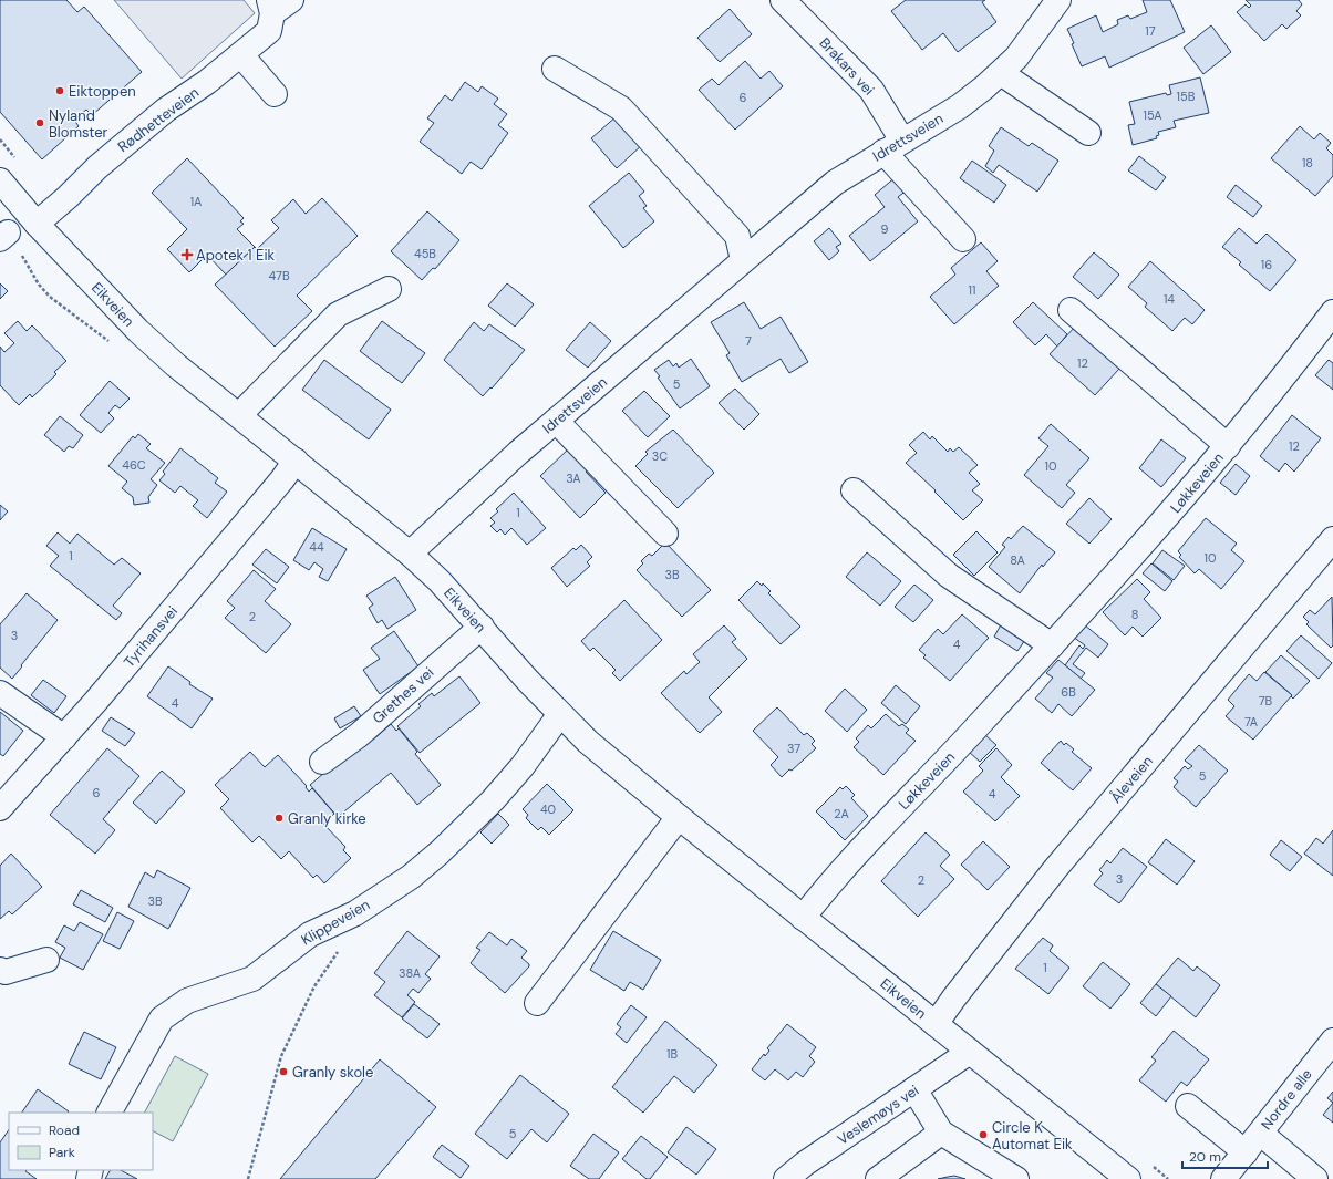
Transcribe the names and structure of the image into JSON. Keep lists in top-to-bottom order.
{
  "streets": {
    "street": [
      "Brakars vei",
      "Rødhetteveien",
      "Idrettsveien",
      "Eikveien",
      "Løkkeveien",
      "Tyrihansvei",
      "Grethes vei",
      "Åleveien",
      "Klippeveien",
      "Nordre alle",
      "Veslemøys vei"
    ]
  },
  "crossings": [
    ["Brakars vei", "Idrettsveien"],
    ["Rødhetteveien", "Eikveien"],
    ["Idrettsveien", "Eikveien"],
    ["Eikveien", "Løkkeveien"],
    ["Eikveien", "Tyrihansvei"],
    ["Eikveien", "Grethes vei"],
    ["Eikveien", "Åleveien"],
    ["Eikveien", "Klippeveien"],
    ["Eikveien", "Veslemøys vei"]
  ],
  "places": {
    "other": [
      "Eiktoppen",
      "Nyland Blomster",
      "Granly kirke",
      "Granly skole",
      "Circle K Automat Eik"
    ],
    "health": ["Apotek 1 Eik"]
  },
  "house_numbers": [
    "17",
    "15B",
    "6",
    "15A",
    "18",
    "1A",
    "9",
    "45B",
    "16",
    "47B",
    "11",
    "14",
    "7",
    "12",
    "5",
    "12",
    "3C",
    "46C",
    "10",
    "3A",
    "1",
    "44",
    "1",
    "10",
    "8A",
    "3B",
    "8",
    "2",
    "3",
    "4",
    "6B",
    "7B",
    "4",
    "7A",
    "37",
    "5",
    "6",
    "4",
    "40",
    "2A",
    "3",
    "2",
    "3B",
    "1",
    "38A",
    "1B",
    "5"
  ],
  "legend": ["Road", "Park"],
  "scale_bar": "20 m"
}
